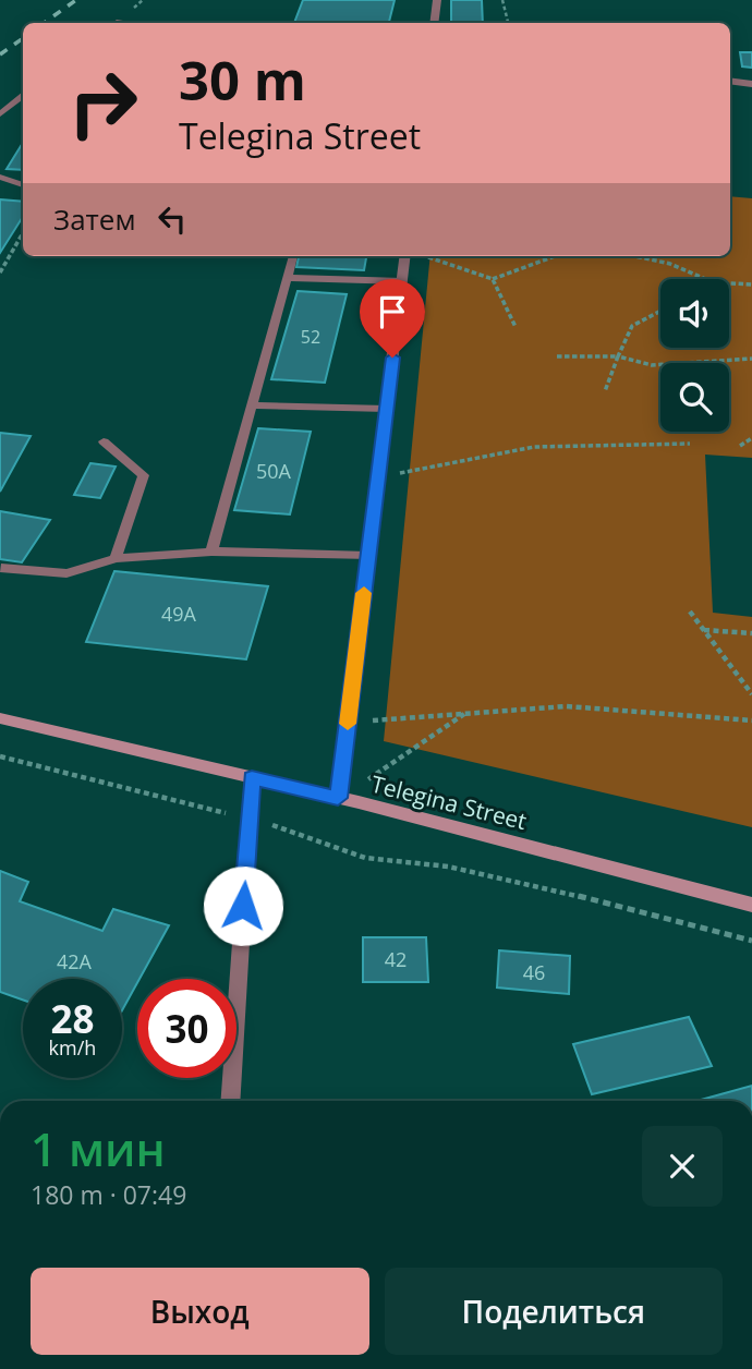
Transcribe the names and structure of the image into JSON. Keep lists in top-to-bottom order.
{
  "streets": {
    "main road": ["Telegina Street"]
  },
  "house_numbers": [
    "52",
    "50А",
    "49А",
    "42",
    "42А",
    "46"
  ],
  "page": {
    "turn": ["30 m", "Telegina Street"],
    "then": "Затем",
    "speed": "28 km/h",
    "limit": "30",
    "heading": ["1 мин", "180 m · 07:49"],
    "buttons": ["Выход", "Поделиться"]
  }
}
